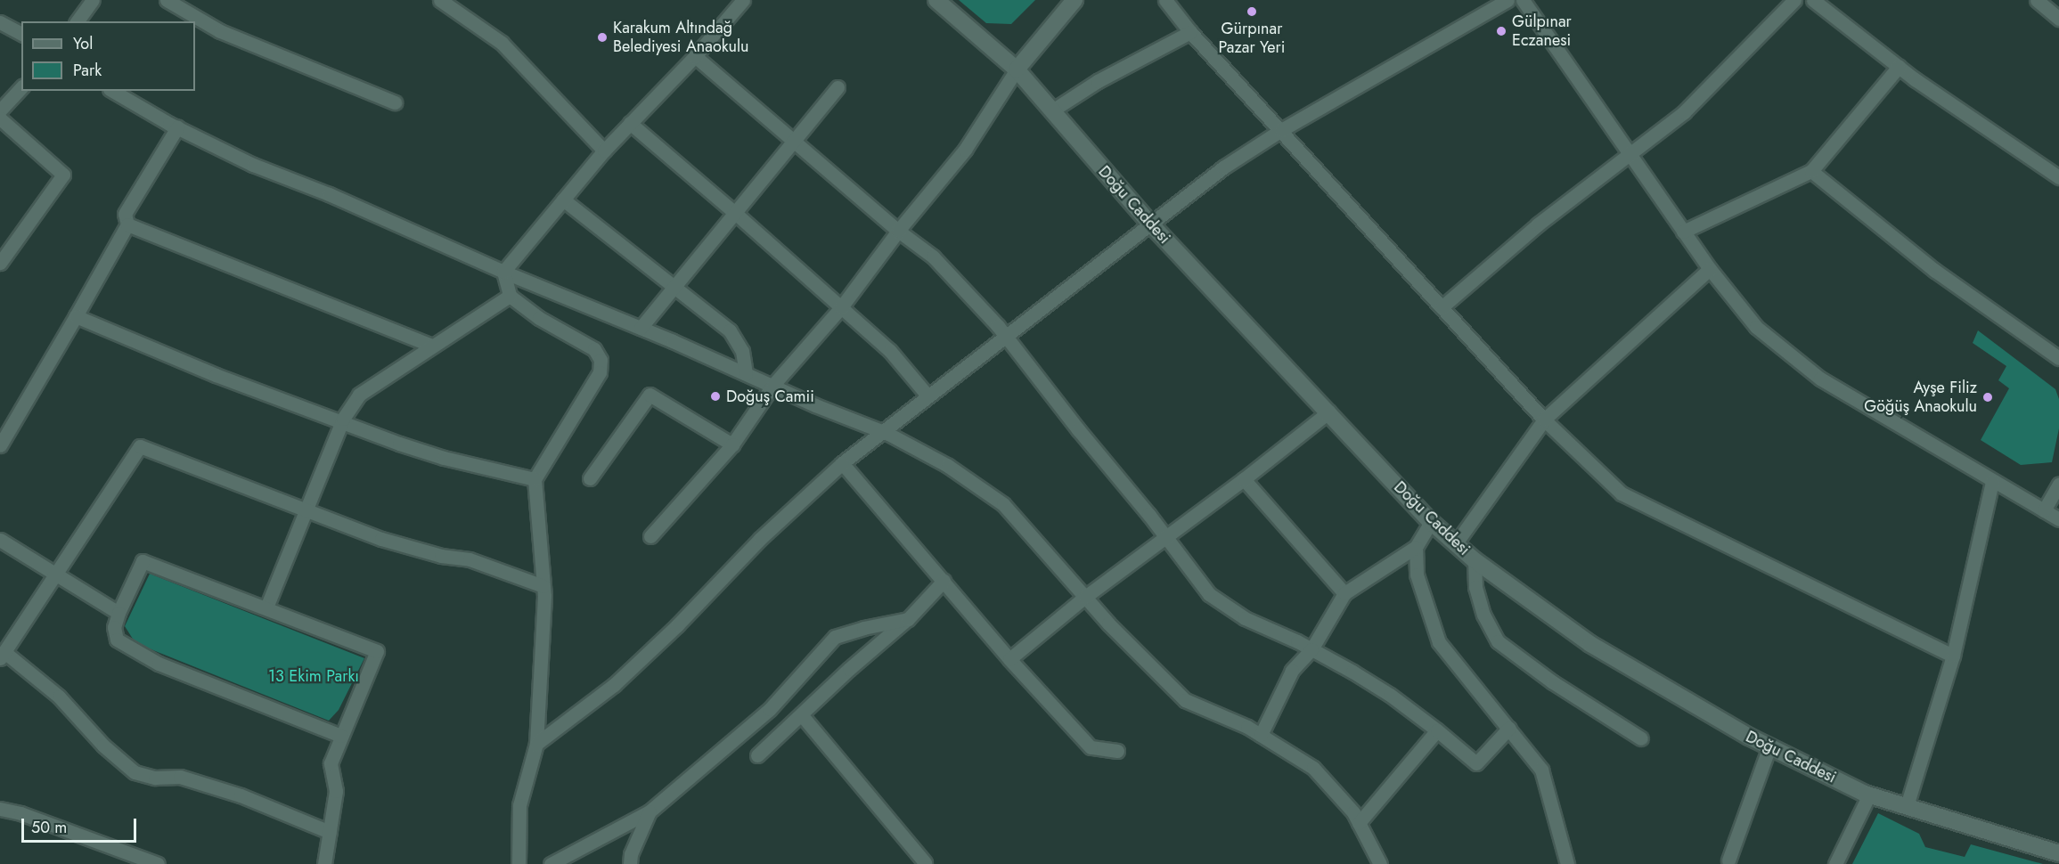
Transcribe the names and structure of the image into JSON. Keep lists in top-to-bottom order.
{
  "streets": {
    "street": ["Doğu Caddesi"]
  },
  "parks": ["13 Ekim Parkı"],
  "places": [
    "Gürpınar Pazar Yeri",
    "Gülpınar Eczanesi",
    "Karakum Altındağ Belediyesi Anaokulu",
    "Doğuş Camii",
    "Ayşe Filiz Göğüş Anaokulu"
  ],
  "legend": ["Yol", "Park"],
  "scale_bar": "50 m"
}
